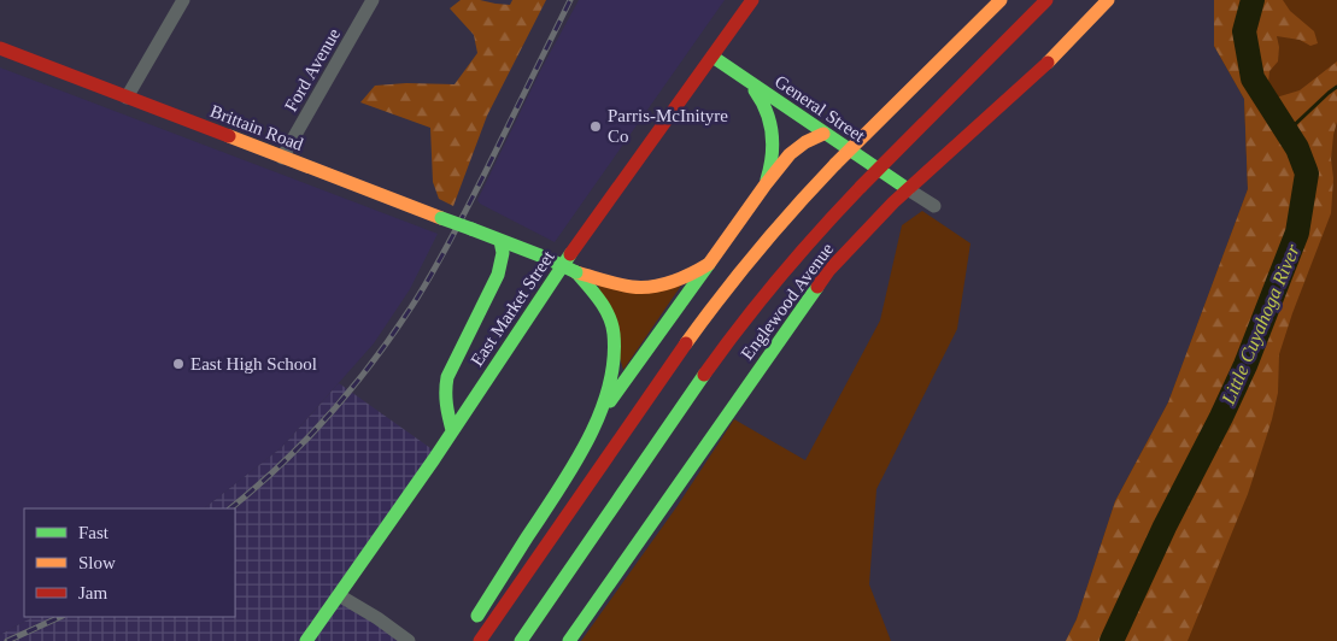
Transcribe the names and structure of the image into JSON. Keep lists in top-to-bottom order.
{
  "streets": {
    "main road": [
      "General Street",
      "Brittain Road",
      "Englewood Avenue",
      "East Market Street"
    ],
    "street": ["Ford Avenue"]
  },
  "crossings": [
    ["Ford Avenue", "Brittain Road"],
    ["General Street", "Englewood Avenue"],
    ["General Street", "East Market Street"]
  ],
  "water": ["Little Cuyahoga River"],
  "places": ["Parris-McInityre Co", "East High School"],
  "legend": ["Fast", "Slow", "Jam"]
}
